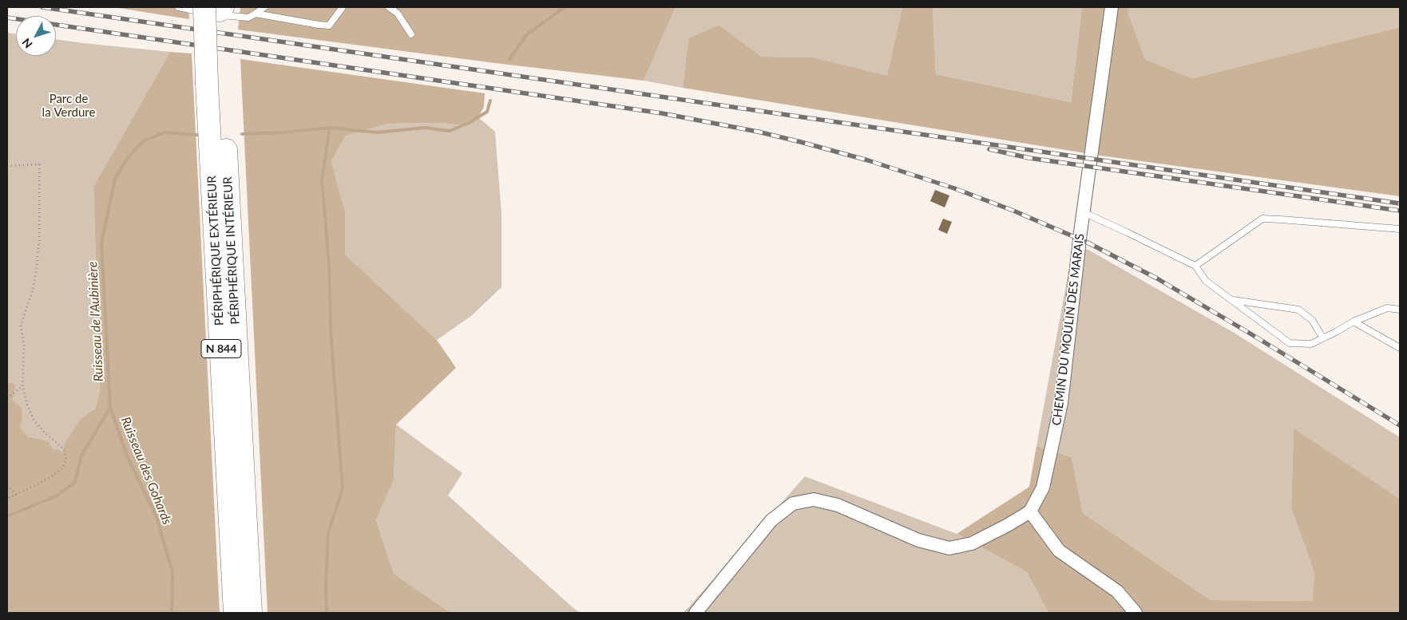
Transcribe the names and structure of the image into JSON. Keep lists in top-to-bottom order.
{
  "streets": {
    "highway": ["PÉRIPHÉRIQUE EXTÉRIEUR", "PÉRIPHÉRIQUE INTÉRIEUR", "N 844"],
    "street": ["CHEMIN DU MOULIN DES MARAIS"]
  },
  "crossings": [
    ["PÉRIPHÉRIQUE EXTÉRIEUR", "PÉRIPHÉRIQUE INTÉRIEUR"]
  ],
  "water": ["Ruisseau de l'Aubinière", "Ruisseau des Gohards"],
  "parks": ["Parc de la Verdure"],
  "north": "bottom left"
}
